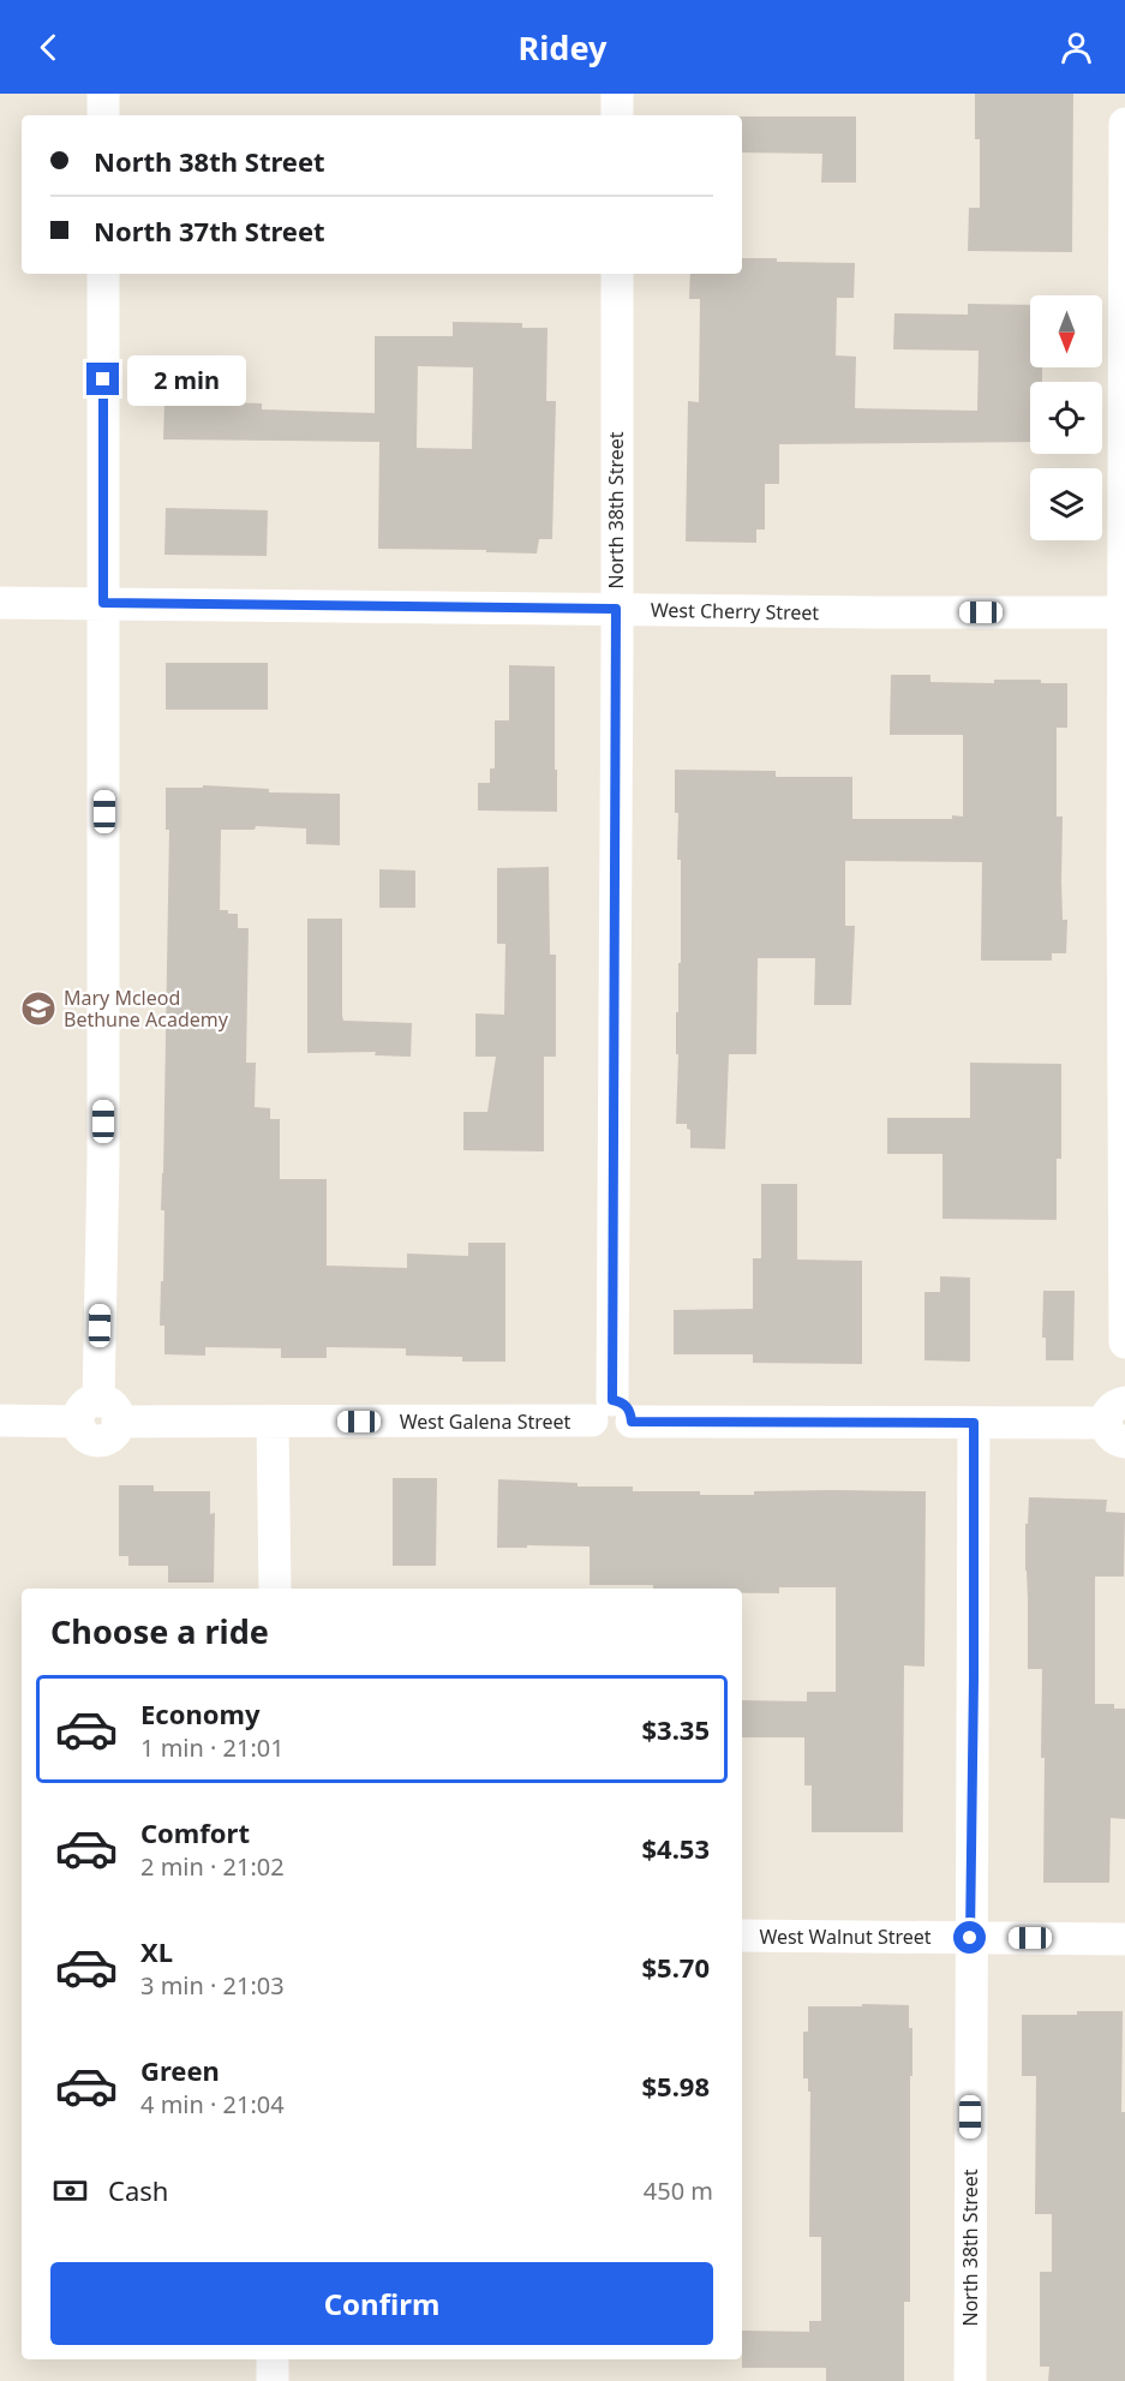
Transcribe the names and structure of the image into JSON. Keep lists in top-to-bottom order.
{
  "streets": {
    "street": [
      "North 38th Street",
      "West Cherry Street",
      "West Galena Street",
      "West Walnut Street"
    ]
  },
  "crossings": [
    ["North 38th Street", "West Cherry Street"],
    ["North 38th Street", "West Galena Street"],
    ["North 38th Street", "West Walnut Street"]
  ],
  "places": {
    "school or university": ["Mary Mcleod Bethune Academy"]
  },
  "north": "bottom",
  "page": {
    "header": "Ridey",
    "banner": ["North 38th Street", "North 37th Street"],
    "bubble": "2 min",
    "heading": "Choose a ride",
    "list": [
      {
        "name": "Economy",
        "note": "1 min · 21:01",
        "value": "$3.35"
      },
      {
        "name": "Comfort",
        "note": "2 min · 21:02",
        "value": "$4.53"
      },
      {
        "name": "XL",
        "note": "3 min · 21:03",
        "value": "$5.70"
      },
      {
        "name": "Green",
        "note": "4 min · 21:04",
        "value": "$5.98"
      }
    ],
    "pay": ["Cash", "450 m"],
    "buttons": "Confirm"
  }
}
